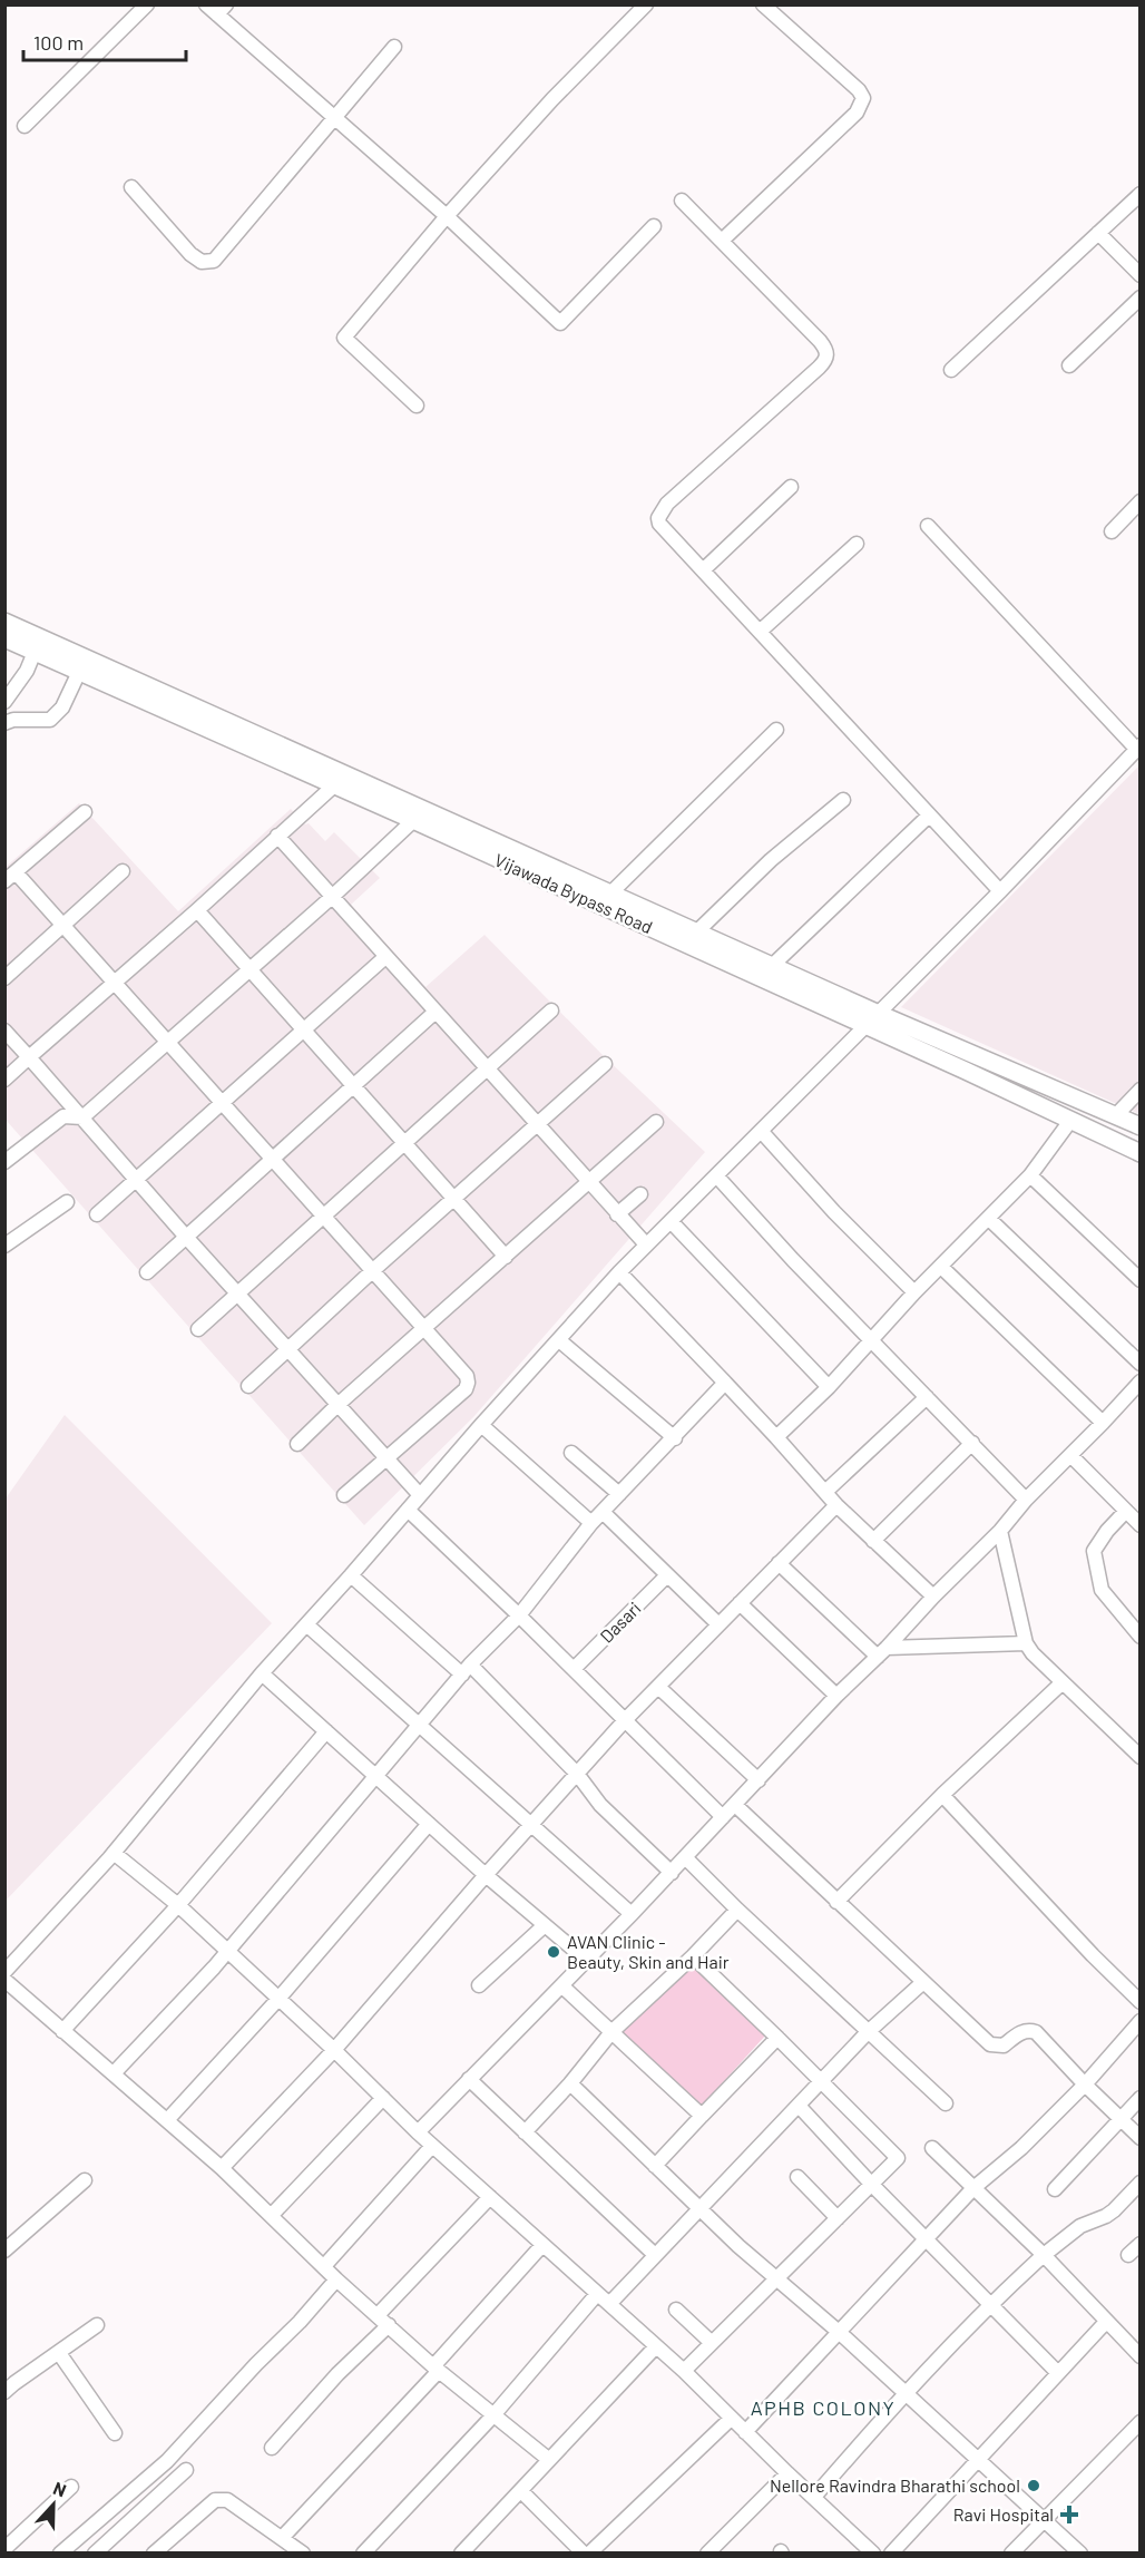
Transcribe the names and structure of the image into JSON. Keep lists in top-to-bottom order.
{
  "streets": {
    "main road": ["Vijawada Bypass Road"],
    "street": ["Dasari"]
  },
  "districts": ["APHB COLONY"],
  "places": {
    "other": ["AVAN Clinic - Beauty, Skin and Hair", "Nellore Ravindra Bharathi school"],
    "health": ["Ravi Hospital"]
  },
  "scale_bar": "100 m",
  "north": "top"
}
